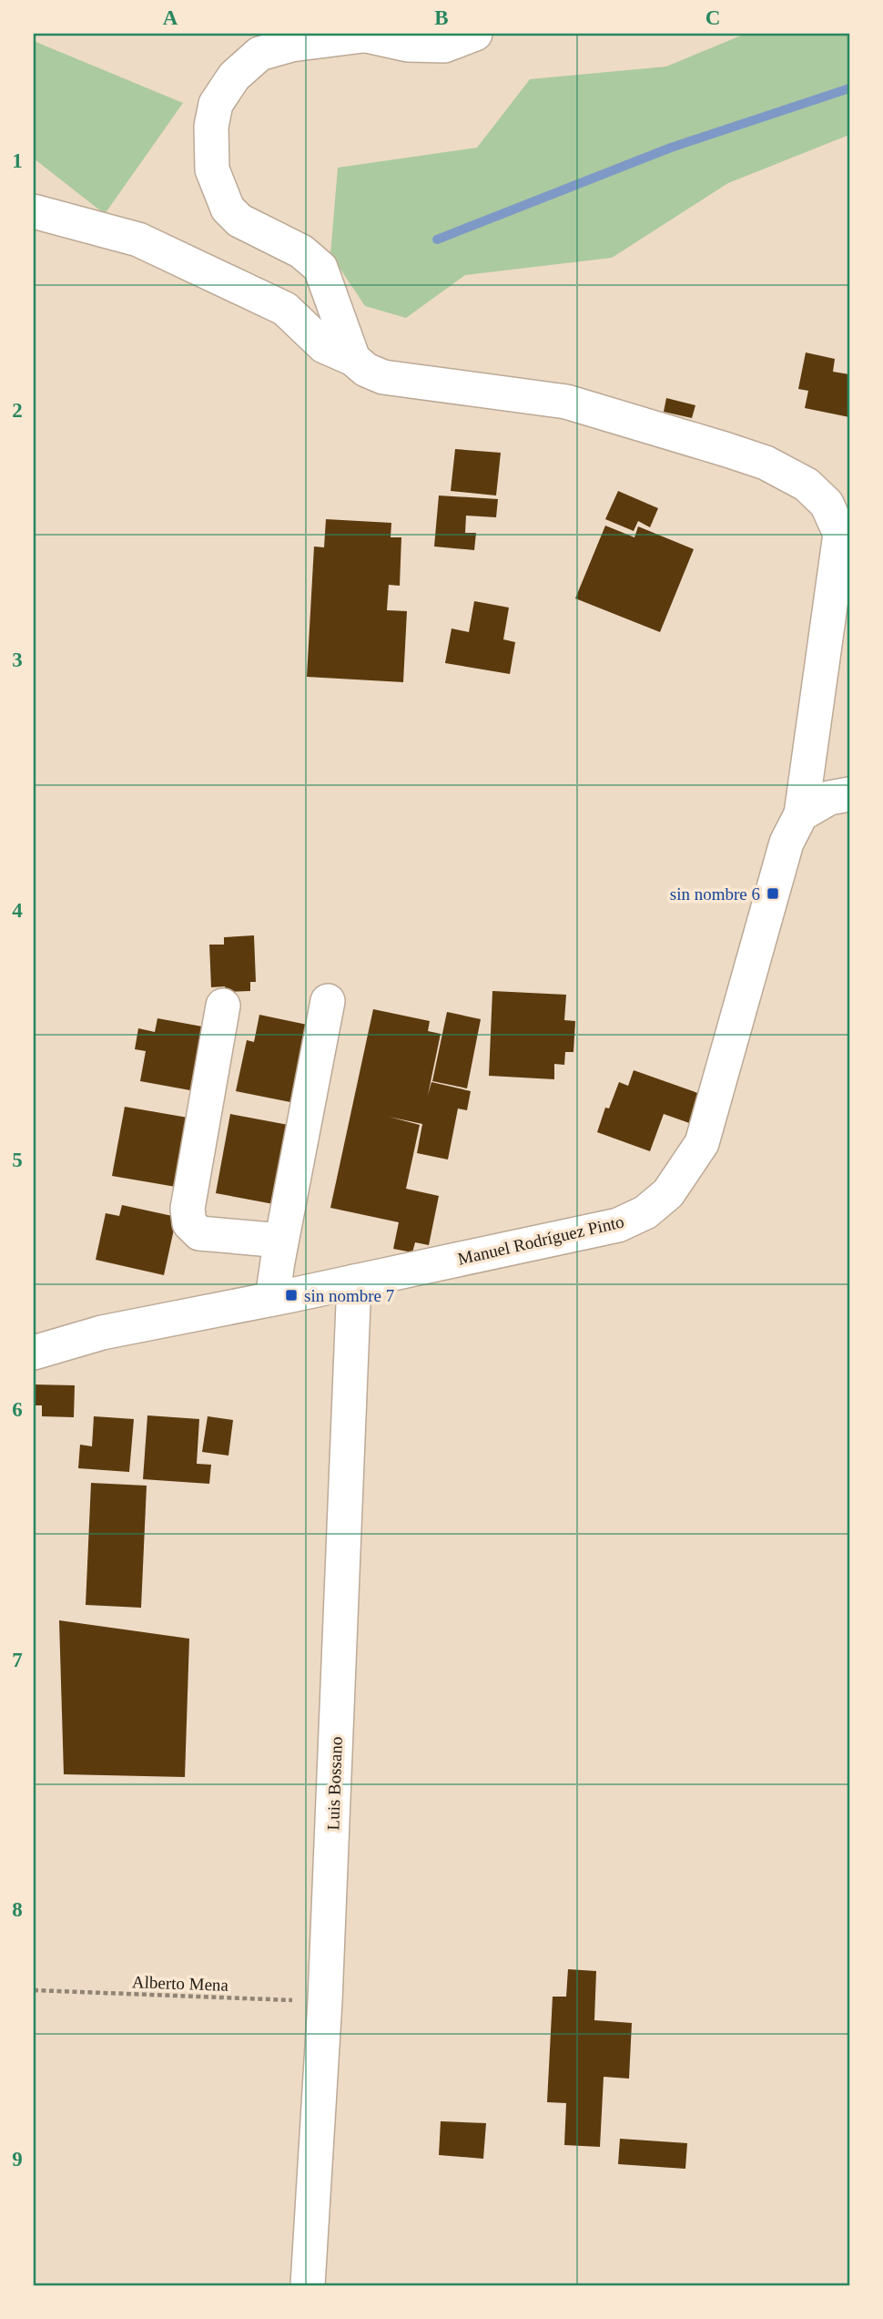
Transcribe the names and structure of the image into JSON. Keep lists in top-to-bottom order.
{
  "streets": {
    "street": ["Manuel Rodríguez Pinto", "Luis Bossano"],
    "path": ["Alberto Mena"]
  },
  "crossings": [
    ["Manuel Rodríguez Pinto", "Luis Bossano"],
    ["Luis Bossano", "Alberto Mena"]
  ],
  "places": {
    "transit": ["sin nombre 6", "sin nombre 7"]
  },
  "grid": {
    "columns": ["A", "B", "C"],
    "rows": [
      "1",
      "2",
      "3",
      "4",
      "5",
      "6",
      "7",
      "8",
      "9"
    ]
  }
}
